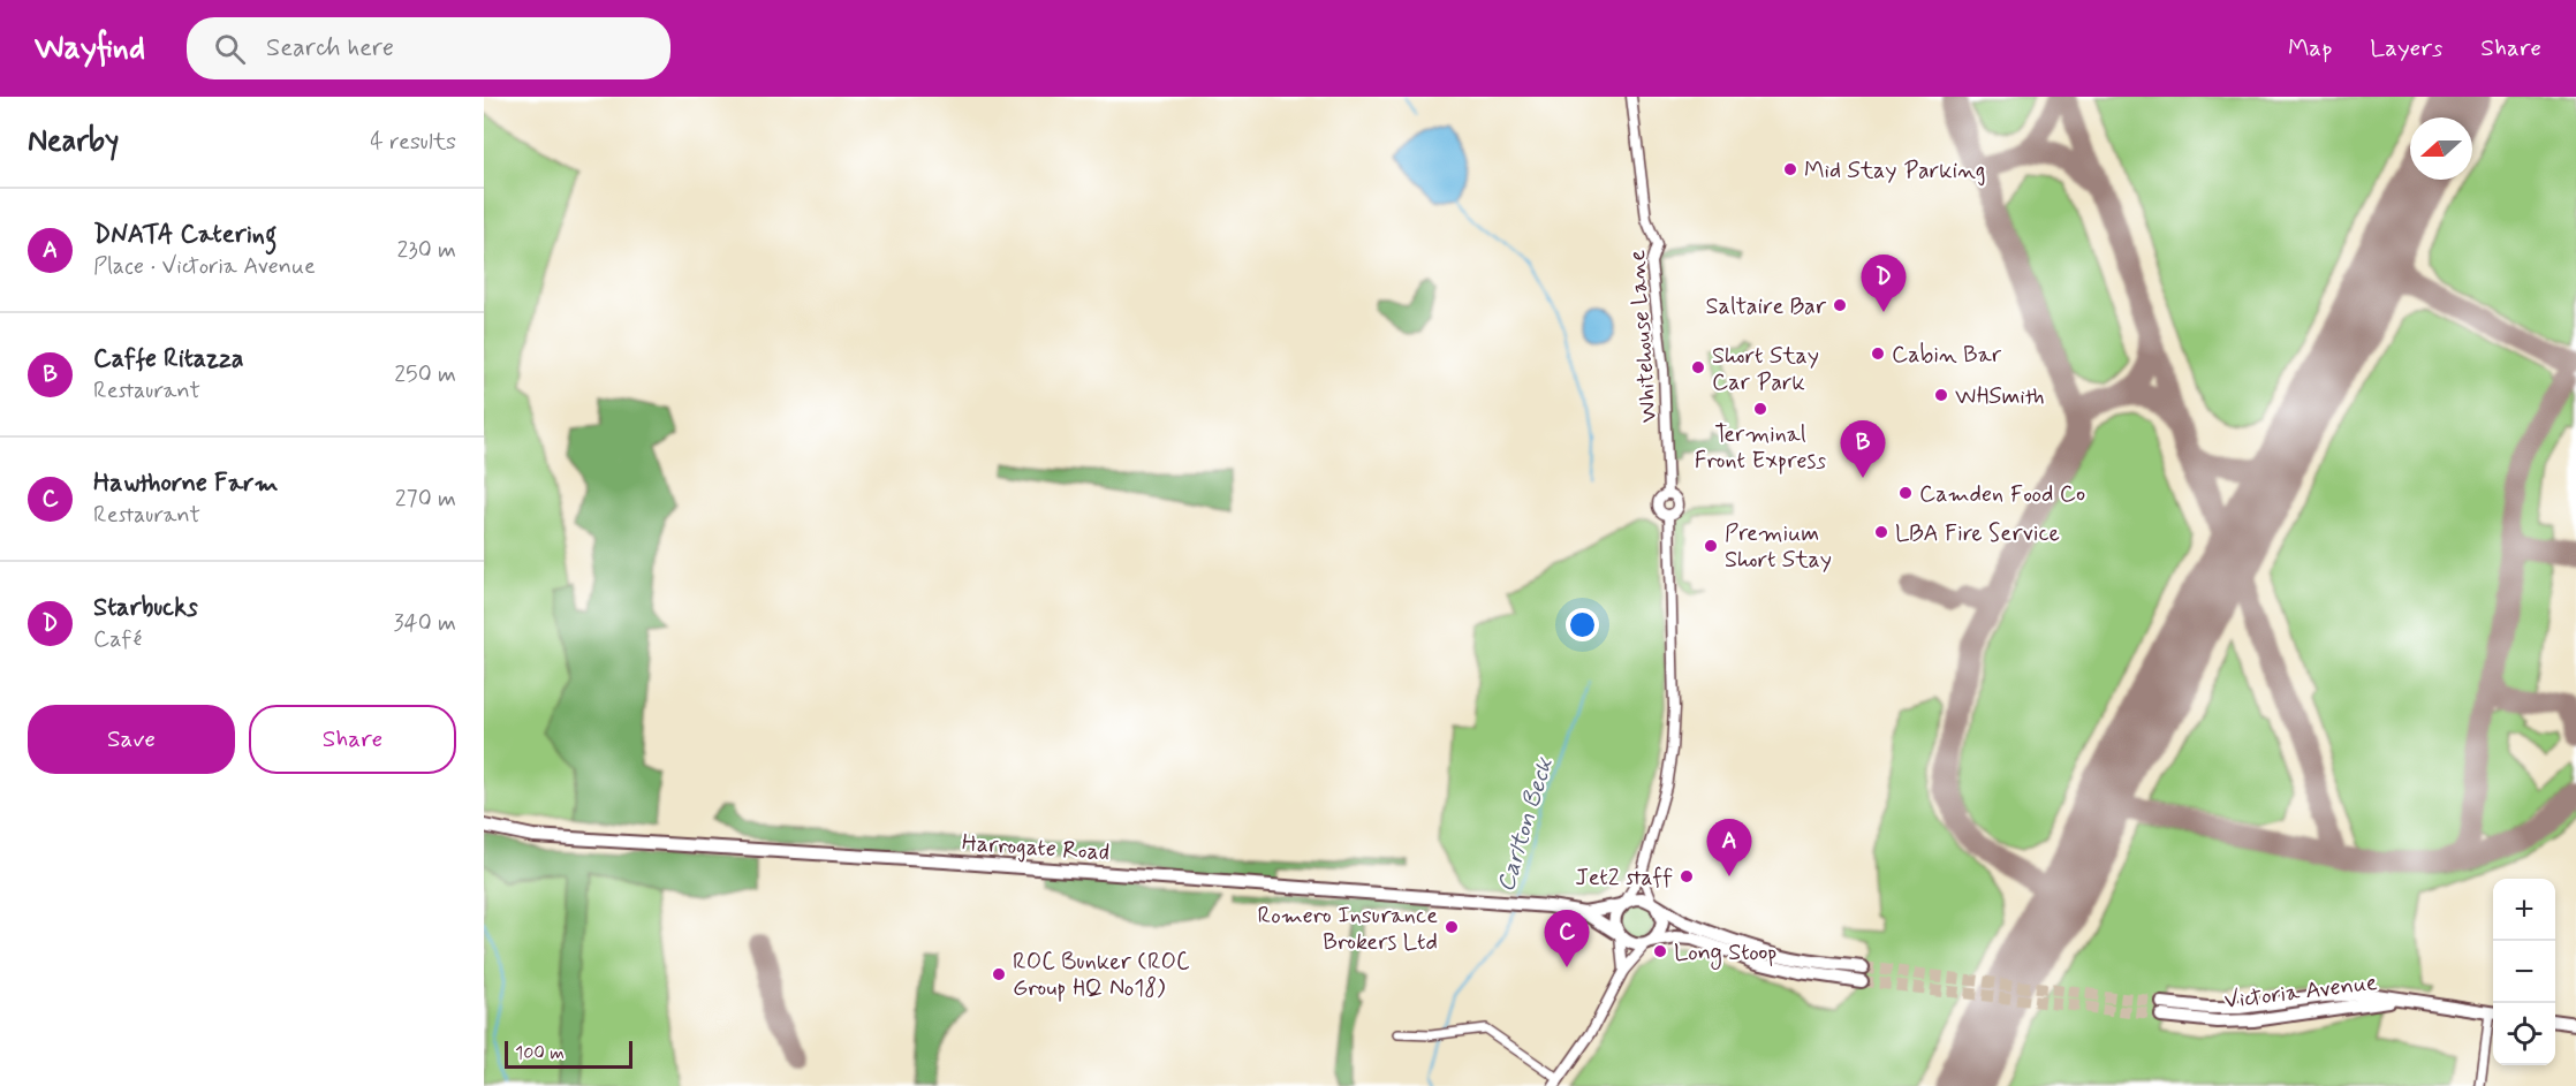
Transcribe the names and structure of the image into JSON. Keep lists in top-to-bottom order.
{
  "streets": {
    "highway": ["Harrogate Road", "Victoria Avenue"],
    "street": ["Whitehouse Lane"]
  },
  "water": ["Carlton Beck"],
  "places": [
    "Mid Stay Parking",
    "Saltaire Bar",
    "Cabin Bar",
    "Short Stay Car Park",
    "WHSmith",
    "Terminal Front Express",
    "Camden Food Co",
    "LBA Fire Service",
    "Premium Short Stay",
    "Jet2 staff",
    "Romero Insurance Brokers Ltd",
    "Long Stoop",
    "ROC Bunker (ROC Group HQ No18)"
  ],
  "scale_bar": "100 m",
  "north": "left",
  "page": {
    "header": "Wayfind",
    "search": "Search here",
    "nav": ["Map", "Layers", "Share"],
    "heading": ["Nearby", "4 results"],
    "list": [
      {
        "mark": "A",
        "name": "DNATA Catering",
        "note": "Place · Victoria Avenue",
        "value": "230 m"
      },
      {
        "mark": "B",
        "name": "Caffe Ritazza",
        "note": "Restaurant",
        "value": "250 m"
      },
      {
        "mark": "C",
        "name": "Hawthorne Farm",
        "note": "Restaurant",
        "value": "270 m"
      },
      {
        "mark": "D",
        "name": "Starbucks",
        "note": "Café",
        "value": "340 m"
      }
    ],
    "pins": [
      "D",
      "B",
      "A",
      "C"
    ],
    "buttons": ["Save", "Share"],
    "map_buttons": ["+", "−"],
    "scale": "100 m"
  }
}
